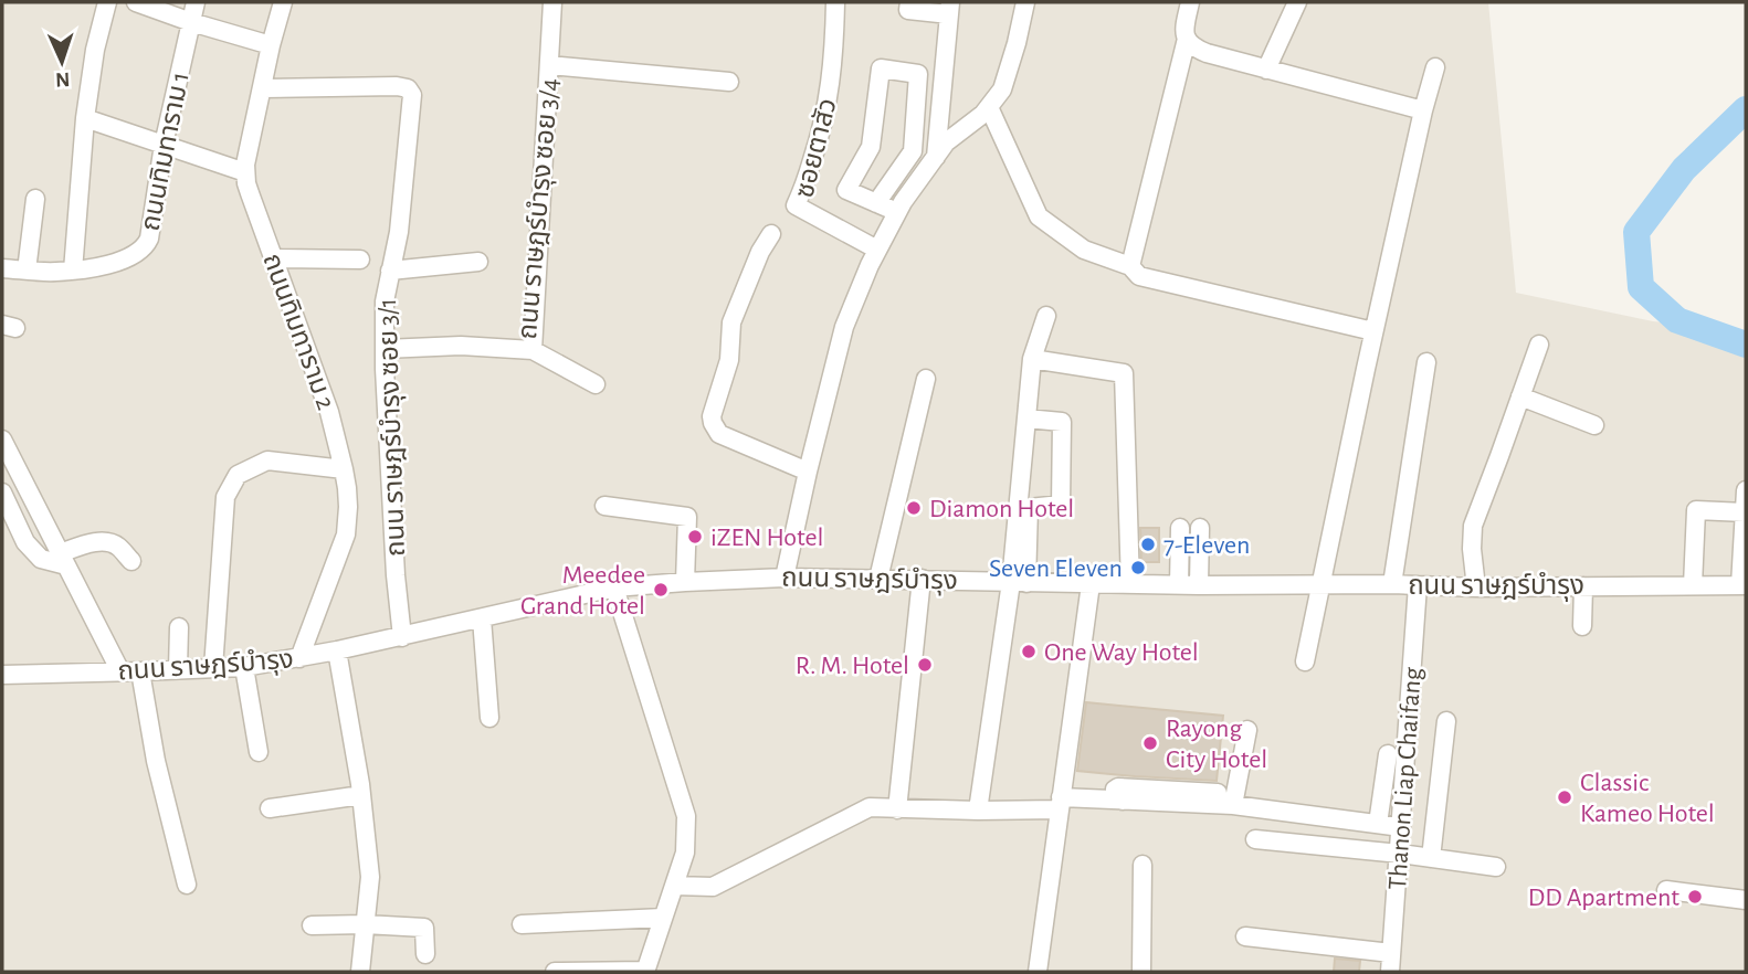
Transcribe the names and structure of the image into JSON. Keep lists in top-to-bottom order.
{
  "streets": {
    "street": [
      "ซอยตาสัว",
      "ถนนทิมทาราม 1",
      "ถนน ราษฎร์บำรุง ซอย 3/4",
      "ถนนทิมทาราม 2",
      "ถนน ราษฎร์บำรุง ซอย 3/1",
      "ถนน ราษฎร์บำรุง",
      "Thanon Liap Chaifang"
    ]
  },
  "crossings": [
    ["ถนน ราษฎร์บำรุง ซอย 3/4", "ถนน ราษฎร์บำรุง ซอย 3/1"],
    ["ถนนทิมทาราม 2", "ถนน ราษฎร์บำรุง ซอย 3/1"],
    ["ถนนทิมทาราม 2", "ถนน ราษฎร์บำรุง"],
    ["ถนน ราษฎร์บำรุง ซอย 3/1", "ถนน ราษฎร์บำรุง"],
    ["ถนน ราษฎร์บำรุง", "Thanon Liap Chaifang"]
  ],
  "places": [
    "Diamon Hotel",
    "iZEN Hotel",
    "7-Eleven",
    "Seven Eleven",
    "Meedee Grand Hotel",
    "One Way Hotel",
    "R. M. Hotel",
    "Rayong City Hotel",
    "Classic Kameo Hotel",
    "DD Apartment"
  ],
  "north": "bottom"
}
